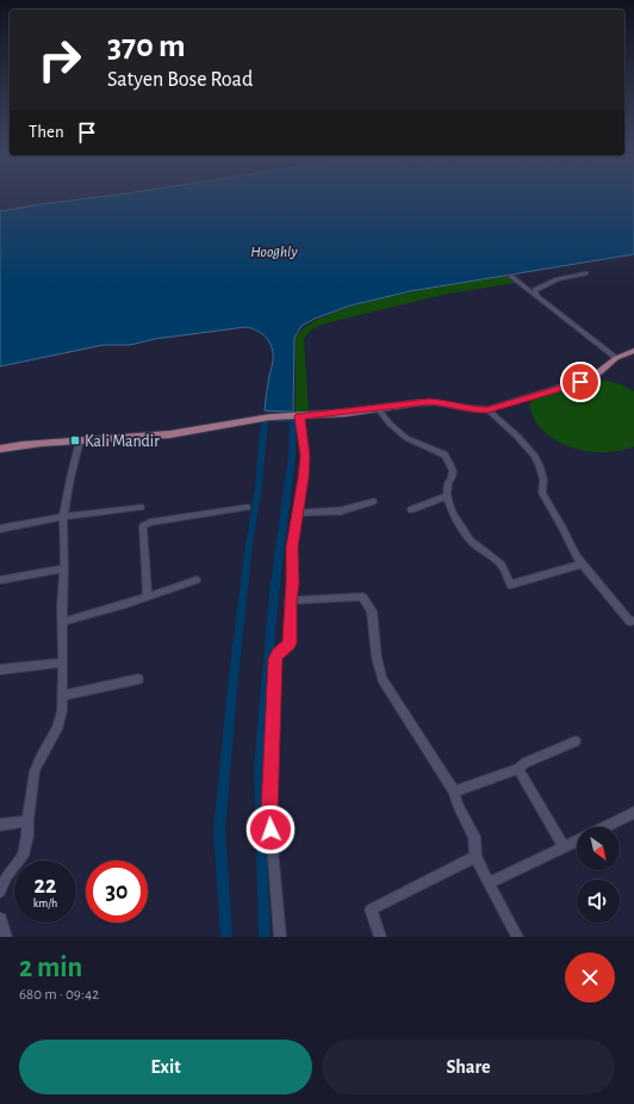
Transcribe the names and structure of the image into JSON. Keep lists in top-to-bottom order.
{
  "water": ["Hooghly"],
  "places": {
    "transit": ["Kali Mandir"]
  },
  "north": "bottom right",
  "page": {
    "turn": ["370 m", "Satyen Bose Road"],
    "then": "Then",
    "speed": "22 km/h",
    "limit": "30",
    "heading": ["2 min", "680 m · 09:42"],
    "buttons": ["Exit", "Share"]
  }
}
